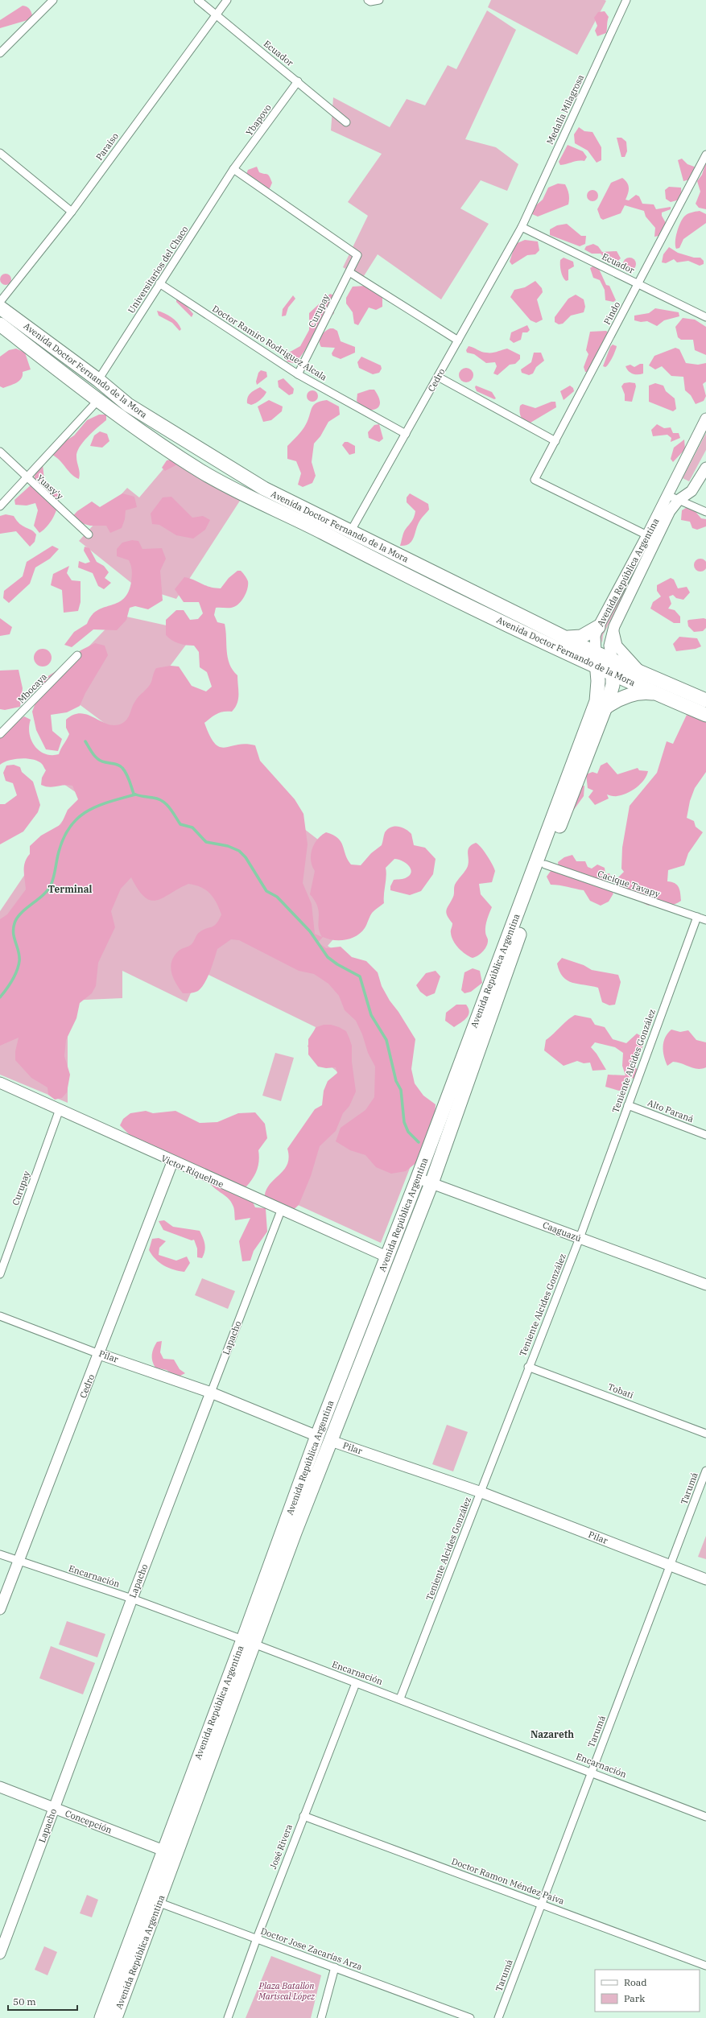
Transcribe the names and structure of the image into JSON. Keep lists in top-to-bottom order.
{
  "streets": {
    "highway": ["Avenida Doctor Fernando de la Mora", "Avenida República Argentina"],
    "street": [
      "Ecuador",
      "Medalla Milagrosa",
      "Ybapovo",
      "Paraíso",
      "Universitarios del Chaco",
      "Curupay",
      "Pindo",
      "Doctor Ramiro Rodriguez Alcala",
      "Cedro",
      "Yuasy'y",
      "Mbocaya",
      "Cacique Tavapy",
      "Teniente Alcides González",
      "Alto Paraná",
      "Victor Riquelme",
      "Caaguazú",
      "Lapacho",
      "Pilar",
      "Tobati",
      "Tarumá",
      "Encarnación",
      "Concepción",
      "José Rivera",
      "Doctor Ramon Méndez Paiva",
      "Doctor Jose Zacarías Arza"
    ]
  },
  "crossings": [
    ["Ecuador", "Medalla Milagrosa"],
    ["Ecuador", "Ybapovo"],
    ["Ecuador", "Paraíso"],
    ["Ecuador", "Pindo"],
    ["Ecuador", "Cedro"],
    ["Medalla Milagrosa", "Cedro"],
    ["Ybapovo", "Universitarios del Chaco"],
    ["Ybapovo", "Curupay"],
    ["Universitarios del Chaco", "Curupay"],
    ["Universitarios del Chaco", "Doctor Ramiro Rodriguez Alcala"],
    ["Universitarios del Chaco", "Avenida Doctor Fernando de la Mora"],
    ["Curupay", "Doctor Ramiro Rodriguez Alcala"],
    ["Curupay", "Victor Riquelme"],
    ["Pindo", "Avenida República Argentina"],
    ["Doctor Ramiro Rodriguez Alcala", "Cedro"],
    ["Avenida Doctor Fernando de la Mora", "Cedro"],
    ["Avenida Doctor Fernando de la Mora", "Avenida República Argentina"],
    ["Cedro", "Victor Riquelme"],
    ["Cedro", "Pilar"],
    ["Cedro", "Encarnación"],
    ["Avenida República Argentina", "Cacique Tavapy"],
    ["Avenida República Argentina", "Victor Riquelme"],
    ["Avenida República Argentina", "Caaguazú"],
    ["Avenida República Argentina", "Pilar"],
    ["Avenida República Argentina", "Encarnación"],
    ["Avenida República Argentina", "Concepción"],
    ["Avenida República Argentina", "Doctor Jose Zacarías Arza"],
    ["Cacique Tavapy", "Teniente Alcides González"],
    ["Teniente Alcides González", "Alto Paraná"],
    ["Teniente Alcides González", "Caaguazú"],
    ["Teniente Alcides González", "Pilar"],
    ["Teniente Alcides González", "Tobati"],
    ["Teniente Alcides González", "Encarnación"],
    ["Victor Riquelme", "Lapacho"],
    ["Lapacho", "Pilar"],
    ["Lapacho", "Encarnación"],
    ["Lapacho", "Concepción"],
    ["Pilar", "Tarumá"],
    ["Tarumá", "Encarnación"],
    ["Tarumá", "Doctor Ramon Méndez Paiva"],
    ["Encarnación", "José Rivera"],
    ["José Rivera", "Doctor Ramon Méndez Paiva"],
    ["José Rivera", "Doctor Jose Zacarías Arza"]
  ],
  "districts": ["Terminal", "Nazareth"],
  "parks": ["Plaza Batallón Mariscal López"],
  "legend": ["Road", "Park"],
  "scale_bar": "50 m"
}
